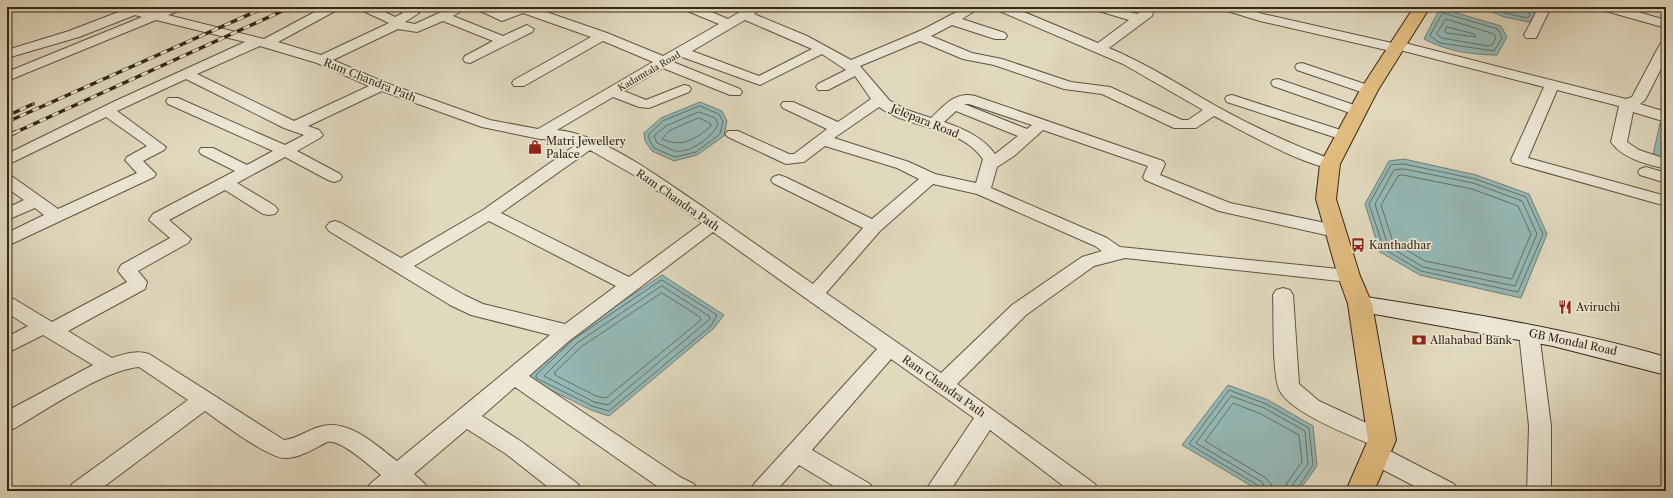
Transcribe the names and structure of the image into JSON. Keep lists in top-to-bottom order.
{
  "streets": {
    "street": [
      "Kadamtala Road",
      "Ram Chandra Path",
      "Jelepara Road",
      "GB Mondal Road"
    ]
  },
  "crossings": [
    ["Kadamtala Road", "Ram Chandra Path"],
    ["Kadamtala Road", "Jelepara Road"]
  ],
  "places": {
    "shop": ["Matri Jewellery Palace"],
    "bus stop": ["Kanthadhar"],
    "restaurant": ["Aviruchi"],
    "bank": ["Allahabad Bank"]
  }
}
